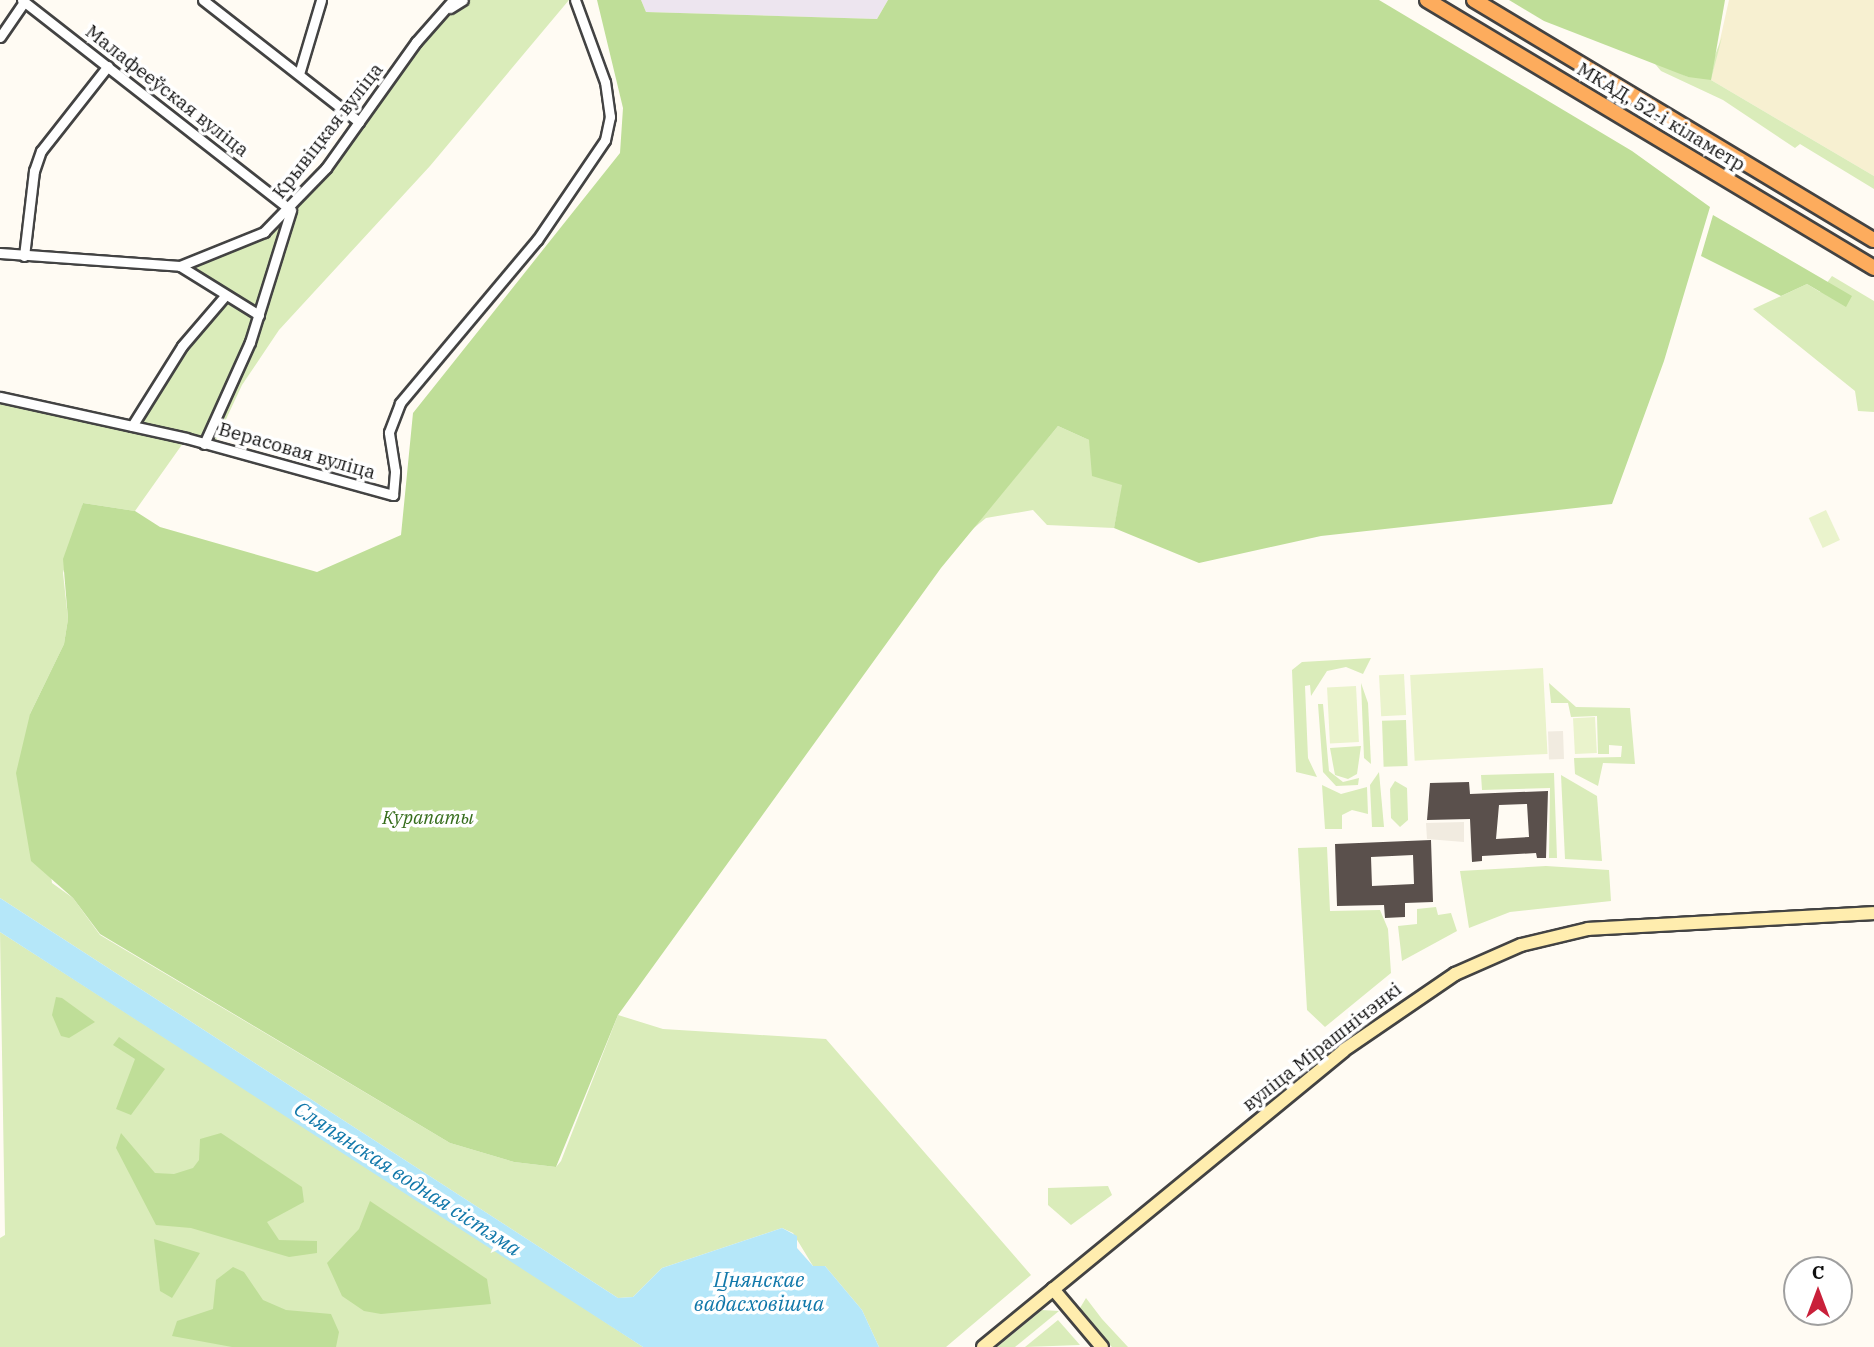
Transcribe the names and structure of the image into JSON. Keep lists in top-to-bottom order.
{
  "streets": {
    "highway": ["МКАД, 52-і кіламетр"],
    "main road": ["вуліца Мірашнічэнкі"],
    "street": ["Малафееўская вуліца", "Крывіцкая вуліца", "Верасовая вуліца"]
  },
  "crossings": [
    ["Малафееўская вуліца", "Крывіцкая вуліца"],
    ["Малафееўская вуліца", "Верасовая вуліца"],
    ["Крывіцкая вуліца", "Верасовая вуліца"]
  ],
  "water": ["Сляпянская водная сістэма", "Цнянскае вадасховішча"],
  "parks": ["Курапаты"],
  "north": "top"
}
